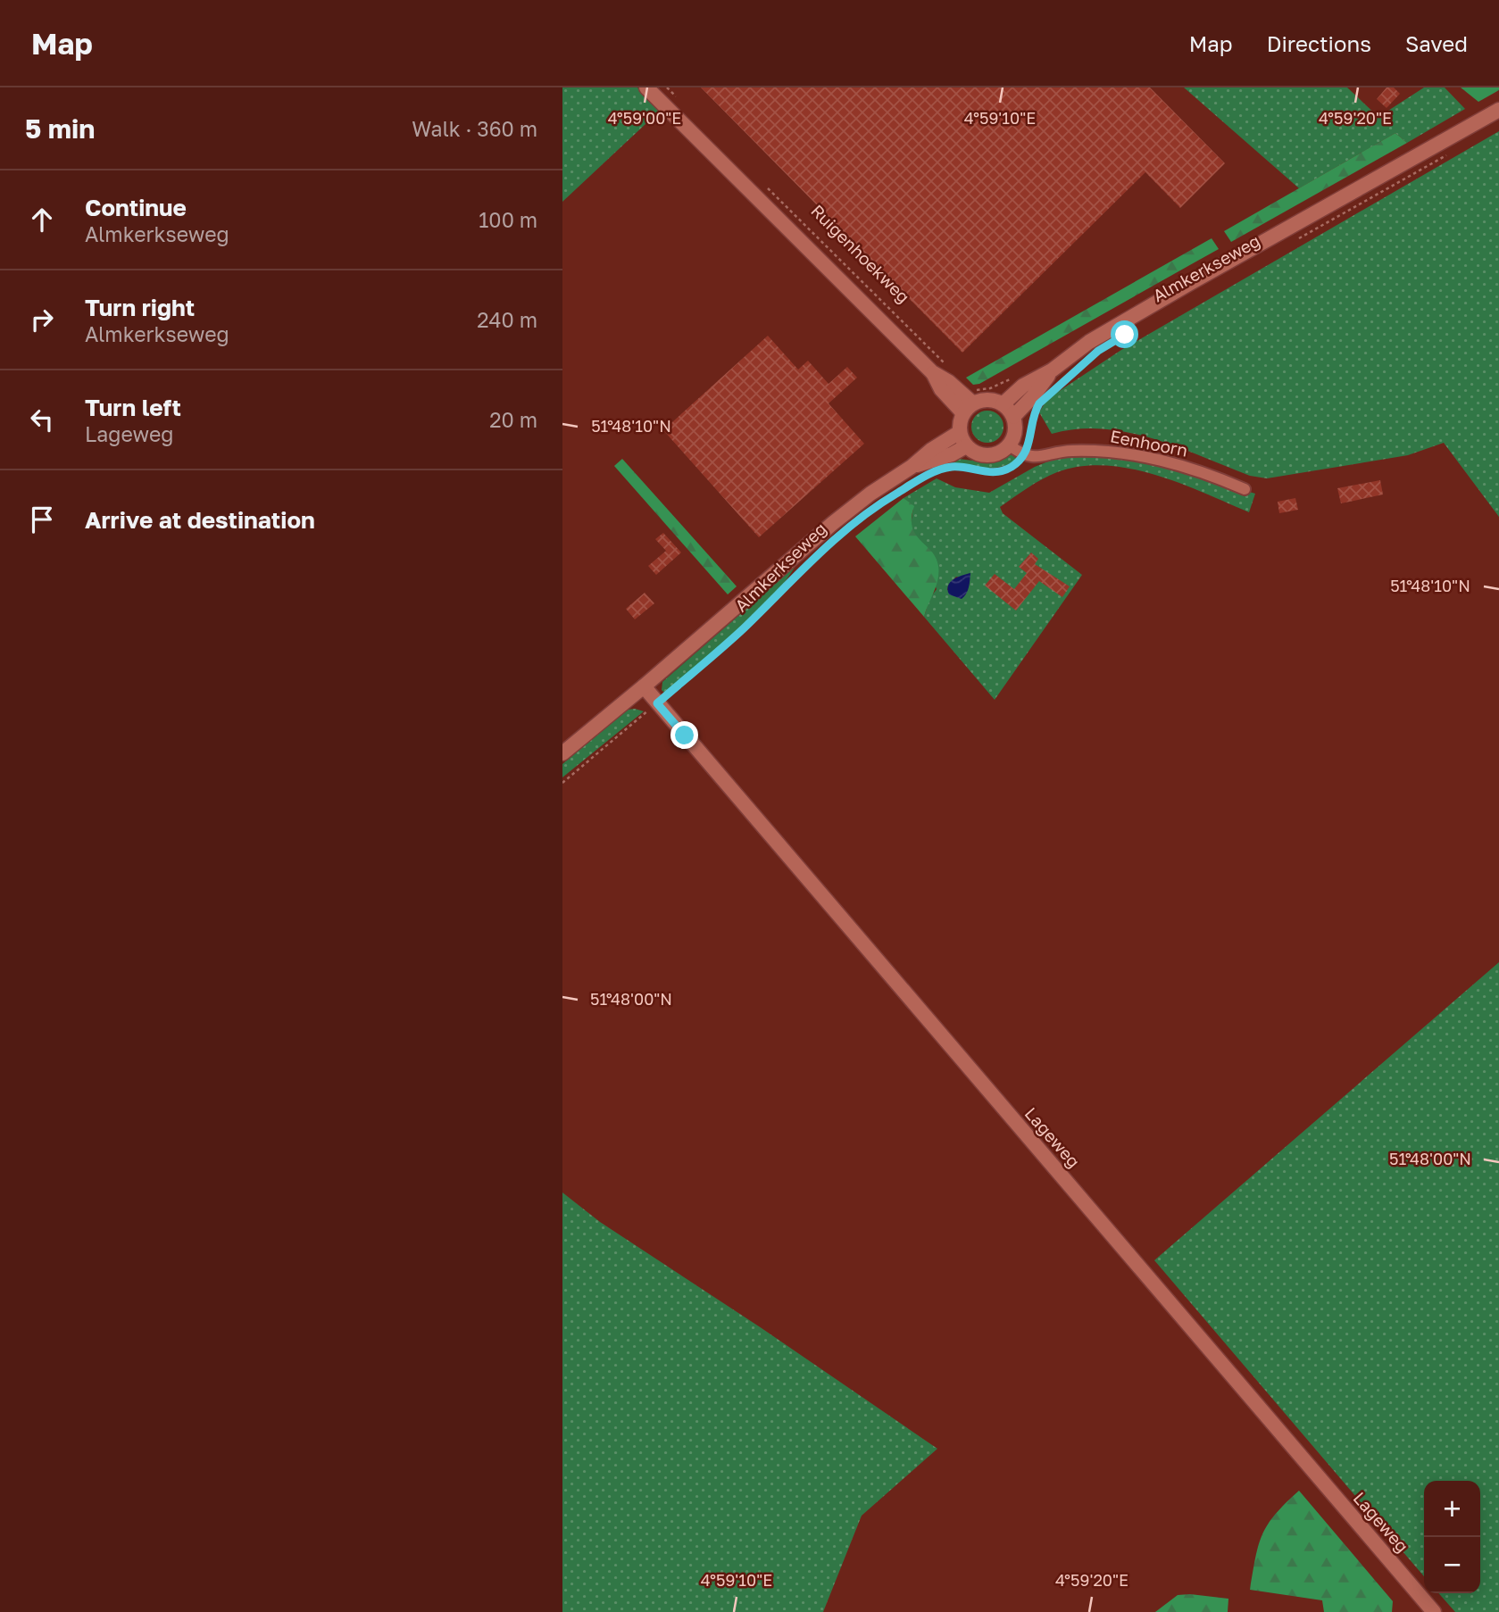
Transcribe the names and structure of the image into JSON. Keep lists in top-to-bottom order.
{
  "streets": {
    "street": [
      "Ruigenhoekweg",
      "Almkerkseweg",
      "Eenhoorn",
      "Lageweg"
    ]
  },
  "crossings": [
    ["Ruigenhoekweg", "Almkerkseweg"],
    ["Almkerkseweg", "Lageweg"]
  ],
  "page": {
    "header": "Map",
    "nav": ["Map", "Directions", "Saved"],
    "heading": ["5 min", "Walk · 360 m"],
    "list": [
      ["Continue", "Almkerkseweg", "100 m"],
      ["Turn right", "Almkerkseweg", "240 m"],
      ["Turn left", "Lageweg", "20 m"],
      "Arrive at destination"
    ],
    "map_buttons": ["+", "−"]
  },
  "coordinates": [
    "4°59'00\"E",
    "4°59'10\"E",
    "4°59'20\"E",
    "51°48'10\"N",
    "51°48'00\"N"
  ]
}
